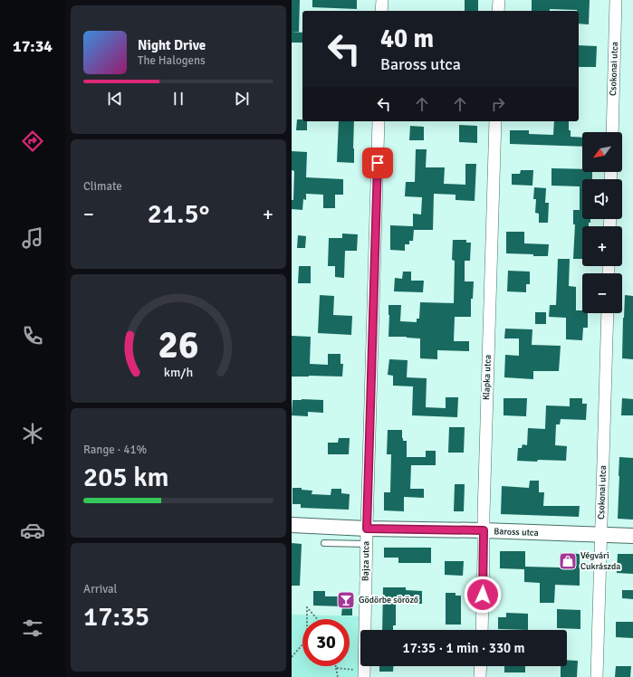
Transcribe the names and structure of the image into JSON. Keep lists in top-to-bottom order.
{
  "streets": {
    "street": [
      "Csokonai utca",
      "Klapka utca",
      "Baross utca",
      "Bajza utca"
    ]
  },
  "crossings": [
    ["Csokonai utca", "Baross utca"],
    ["Klapka utca", "Baross utca"],
    ["Baross utca", "Bajza utca"]
  ],
  "places": {
    "shop": ["Végvári Cukrászda"],
    "bar": ["Gödörbe söröző"]
  },
  "north": "bottom left",
  "page": {
    "tabs": "17:34",
    "turn": ["40 m", "Baross utca"],
    "song": ["Night Drive", "The Halogens"],
    "map_buttons": ["+", "−"],
    "tile": [
      "Climate",
      ["Range · 41%", "205 km"],
      ["Arrival", "17:35"]
    ],
    "heat": ["−", "21.5°", "+"],
    "limit": "30",
    "trip": "17:35 · 1 min · 330 m",
    "gauge": ["26", "km/h"]
  }
}
